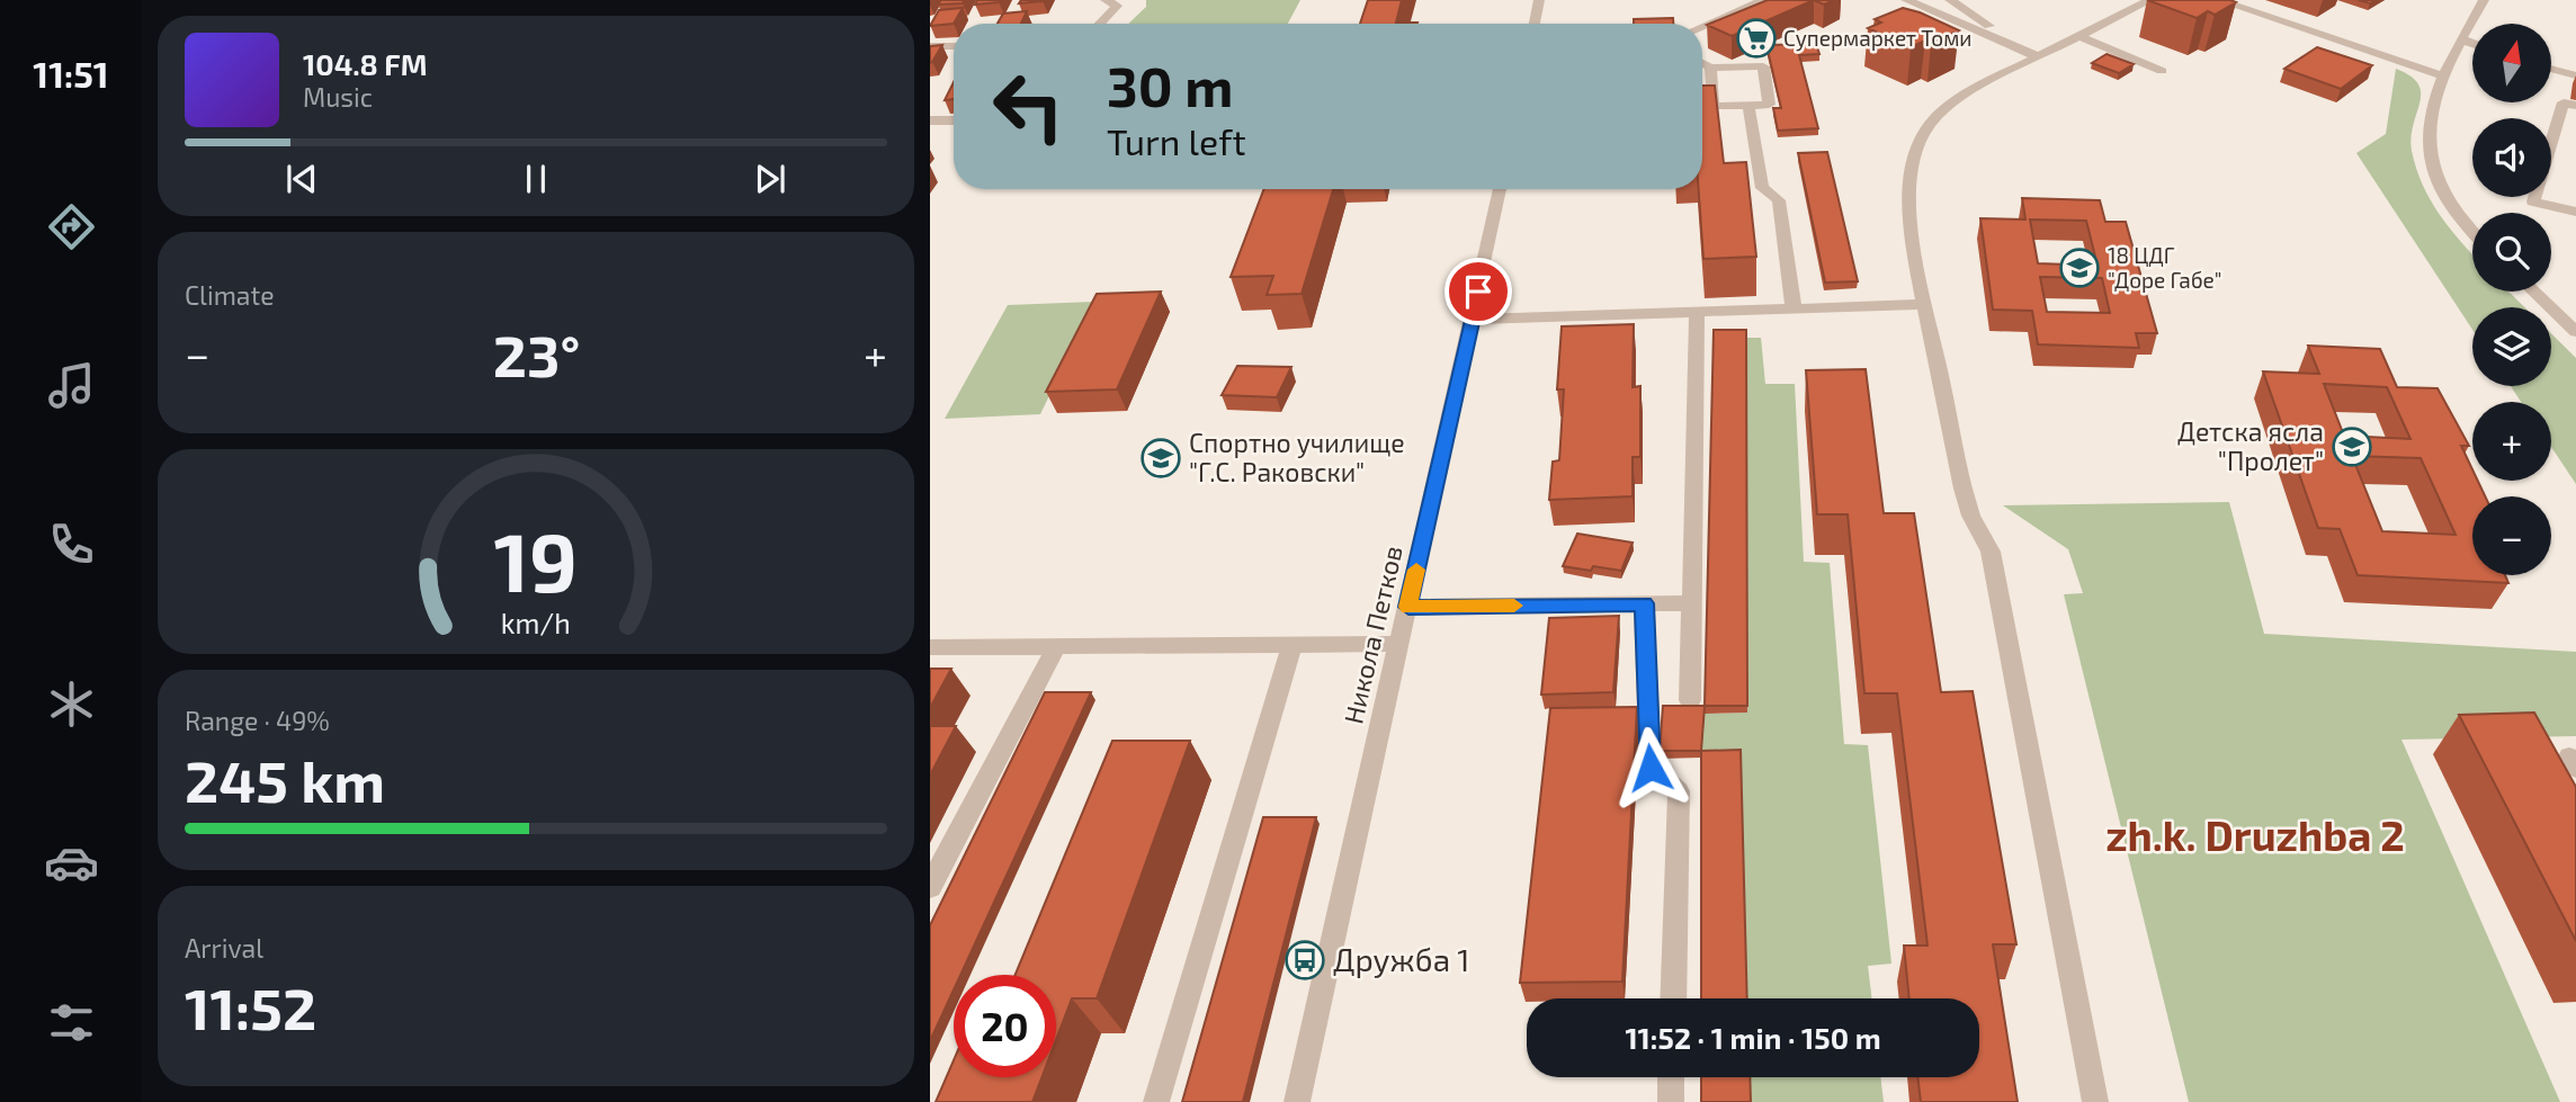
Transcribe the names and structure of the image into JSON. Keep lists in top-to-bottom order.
{
  "streets": {
    "street": ["Никола Петков"]
  },
  "districts": ["zh.k. Druzhba 2"],
  "places": {
    "supermarket": ["Супермаркет Томи"],
    "school or university": ["18 ЦДГ \"Доре Габе\"", "Детска ясла \"Пролет\"", "Спортно училище \"Г.С. Раковски\""],
    "bus stop": ["Дружба 1"]
  },
  "north": "top",
  "page": {
    "tabs": "11:51",
    "map_buttons": ["+", "−"],
    "turn": ["30 m", "Turn left"],
    "song": ["104.8 FM", "Music"],
    "tile": [
      "Climate",
      ["Range · 49%", "245 km"],
      ["Arrival", "11:52"]
    ],
    "heat": ["−", "23°", "+"],
    "limit": "20",
    "trip": "11:52 · 1 min · 150 m",
    "gauge": ["19", "km/h"]
  }
}
